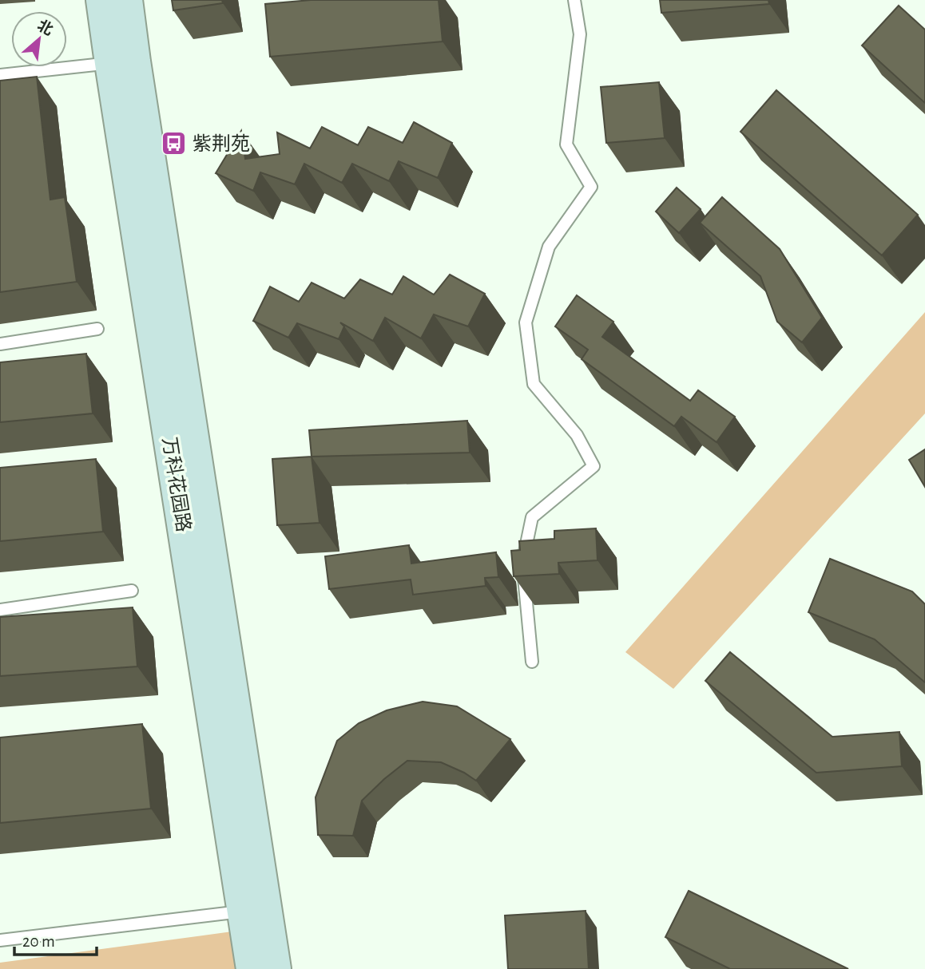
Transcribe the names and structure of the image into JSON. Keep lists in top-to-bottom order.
{
  "streets": {
    "street": ["万科花园路"]
  },
  "places": {
    "bus stop": ["紫荆苑"]
  },
  "scale_bar": "20 m",
  "north": "top right"
}
